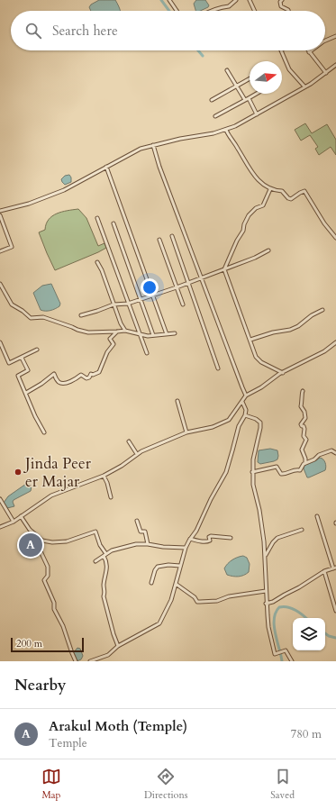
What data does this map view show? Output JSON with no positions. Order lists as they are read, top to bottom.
{
  "places": ["Jinda Peer er Majar"],
  "scale_bar": "200 m",
  "north": "right",
  "page": {
    "search": "Search here",
    "pins": "A",
    "scale": "200 m",
    "heading": "Nearby",
    "list": [
      {
        "mark": "A",
        "name": "Arakul Moth (Temple)",
        "note": "Temple",
        "value": "780 m"
      }
    ],
    "nav": ["Map", "Directions", "Saved"]
  }
}
